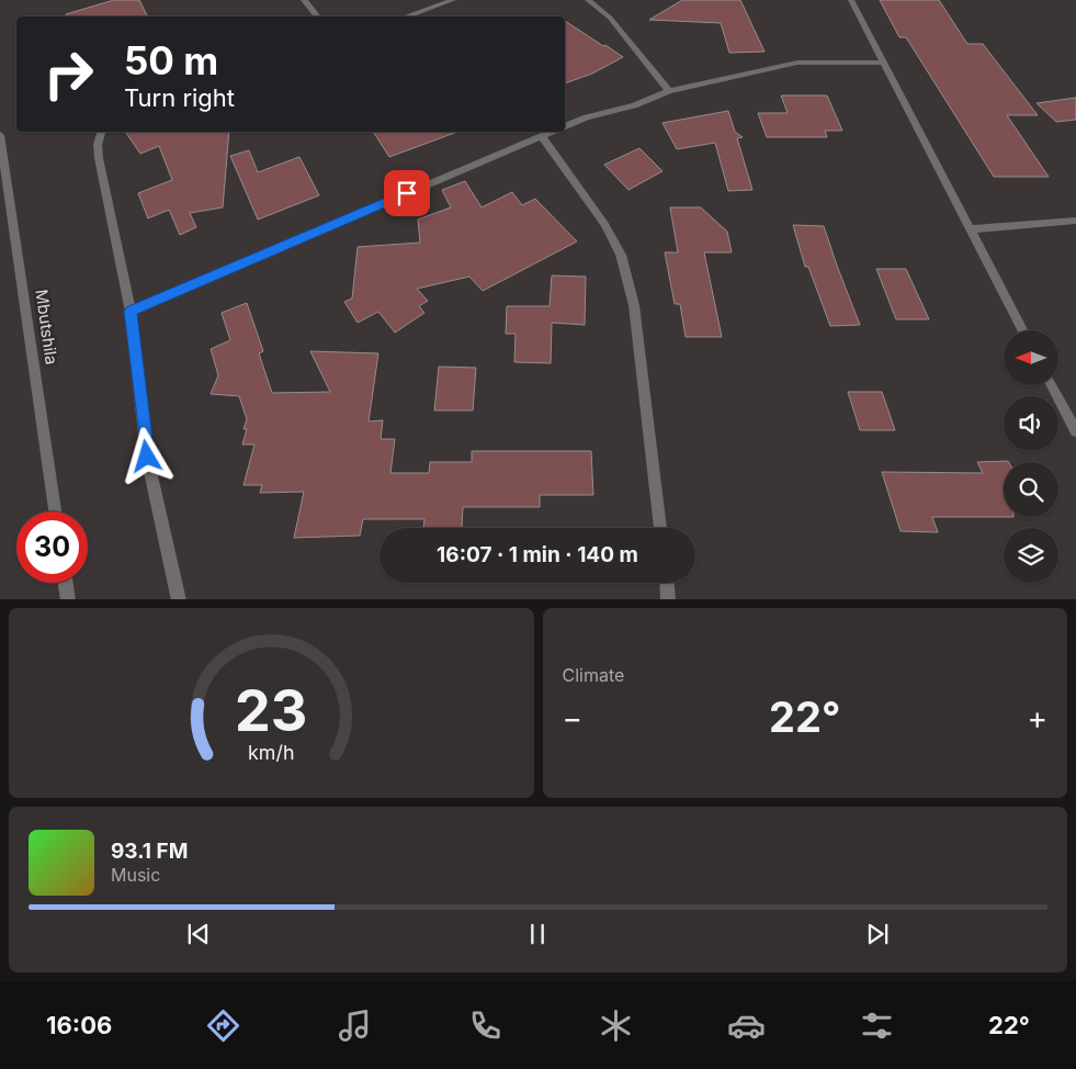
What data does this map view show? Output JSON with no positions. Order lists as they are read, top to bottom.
{
  "streets": {
    "street": ["Mbutshila"]
  },
  "north": "left",
  "page": {
    "turn": ["50 m", "Turn right"],
    "limit": "30",
    "trip": "16:07 · 1 min · 140 m",
    "tile": "Climate",
    "heat": ["−", "22°", "+"],
    "song": ["93.1 FM", "Music"],
    "tabs": ["16:06", "22°"],
    "gauge": ["23", "km/h"]
  }
}
